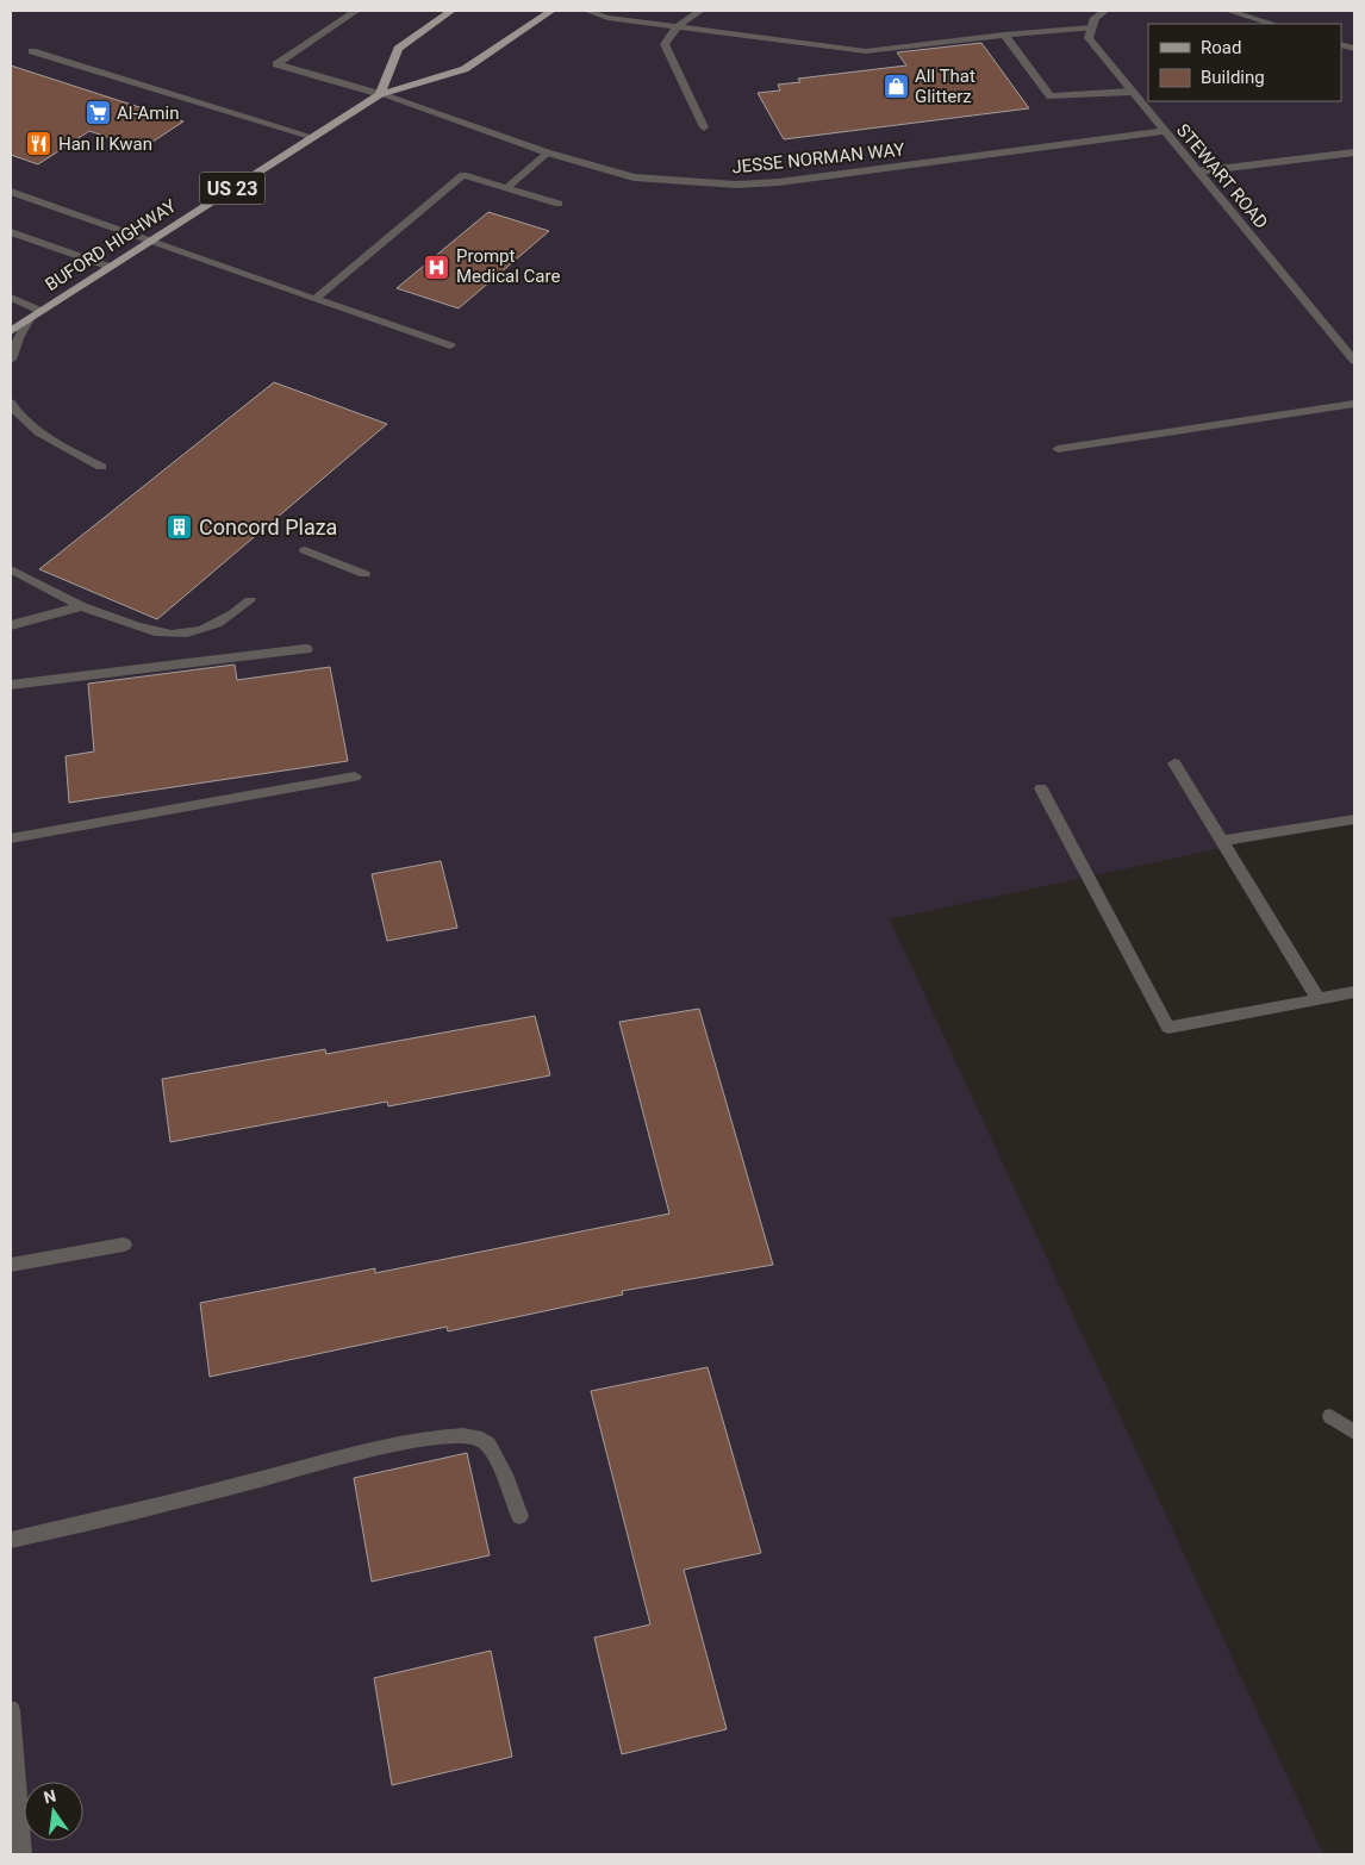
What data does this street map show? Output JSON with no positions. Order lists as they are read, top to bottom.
{
  "streets": {
    "main road": ["US 23", "BUFORD HIGHWAY"],
    "street": ["JESSE NORMAN WAY", "STEWART ROAD"]
  },
  "crossings": [
    ["JESSE NORMAN WAY", "STEWART ROAD"],
    ["JESSE NORMAN WAY", "BUFORD HIGHWAY"]
  ],
  "places": {
    "shop": ["All That Glitterz"],
    "supermarket": ["Al-Amin"],
    "restaurant": ["Han Il Kwan"],
    "hospital": ["Prompt Medical Care"],
    "building": ["Concord Plaza"]
  },
  "legend": ["Road", "Building"],
  "north": "top"
}
